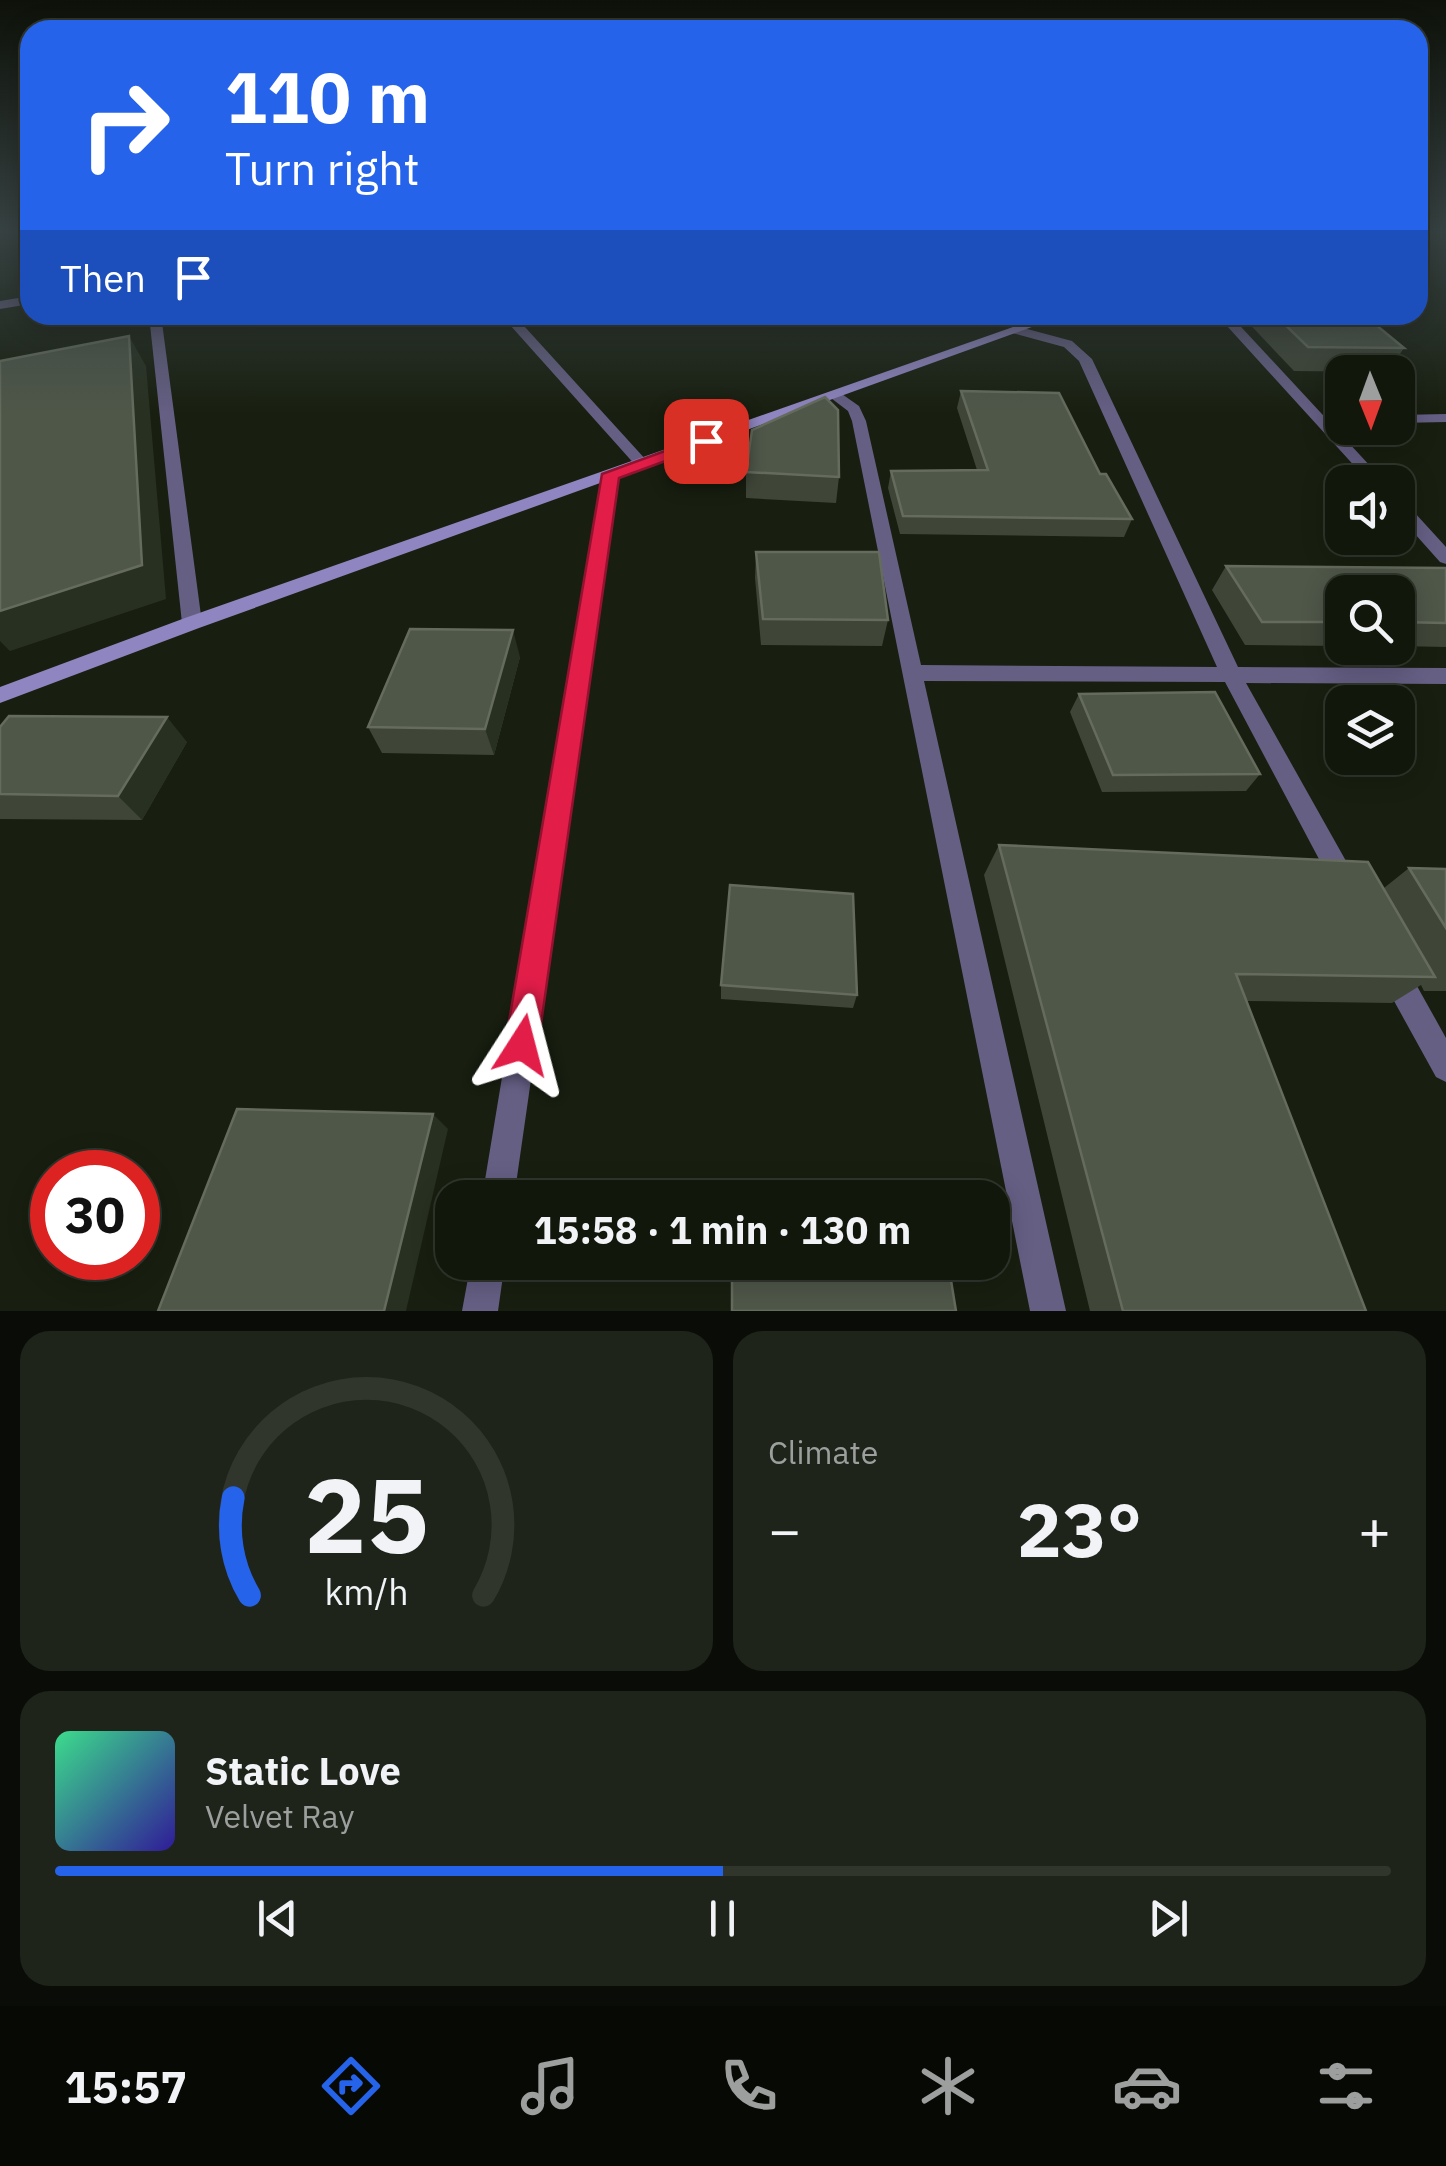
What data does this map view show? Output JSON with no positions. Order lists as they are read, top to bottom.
{
  "north": "bottom",
  "page": {
    "turn": ["110 m", "Turn right"],
    "then": "Then",
    "limit": "30",
    "trip": "15:58 · 1 min · 130 m",
    "tile": "Climate",
    "heat": ["−", "23°", "+"],
    "song": ["Static Love", "Velvet Ray"],
    "tabs": "15:57",
    "gauge": ["25", "km/h"]
  }
}
